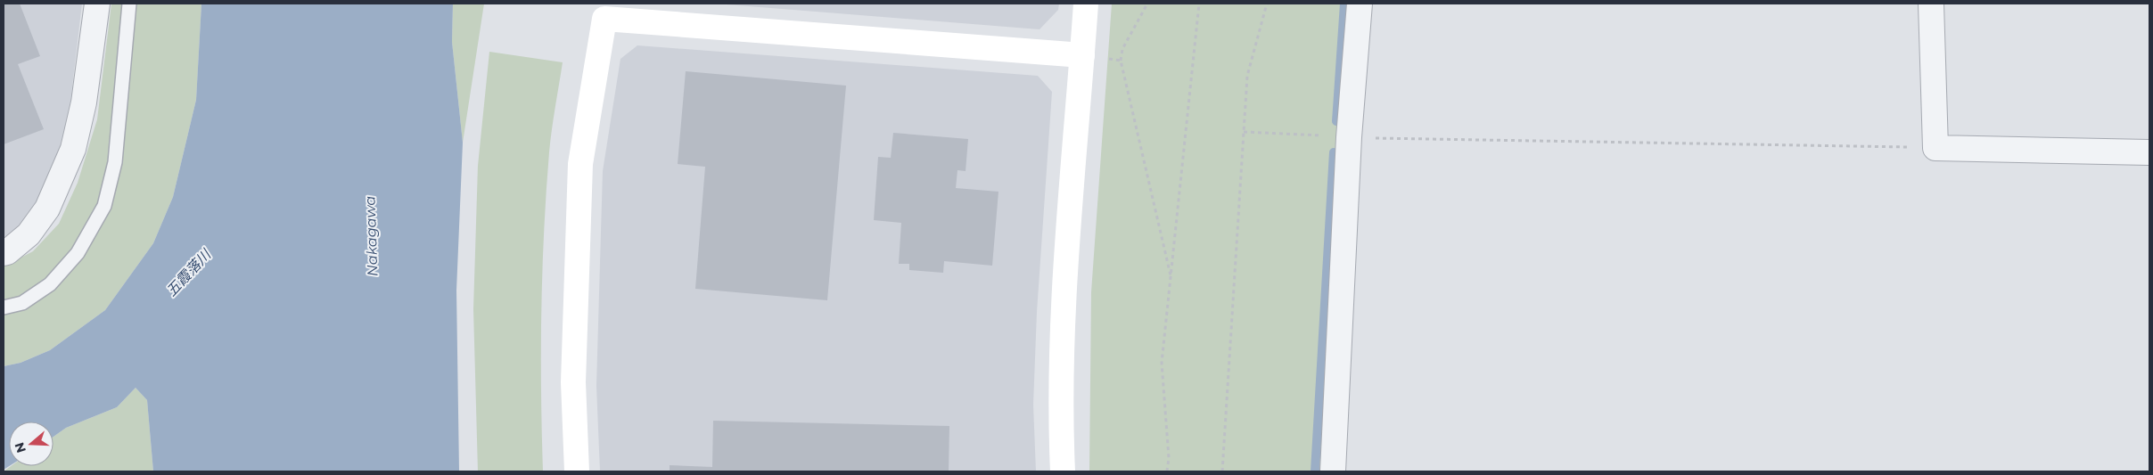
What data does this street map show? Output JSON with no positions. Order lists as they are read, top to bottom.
{
  "water": ["Nakagawa", "五霞落川"],
  "north": "left"
}
